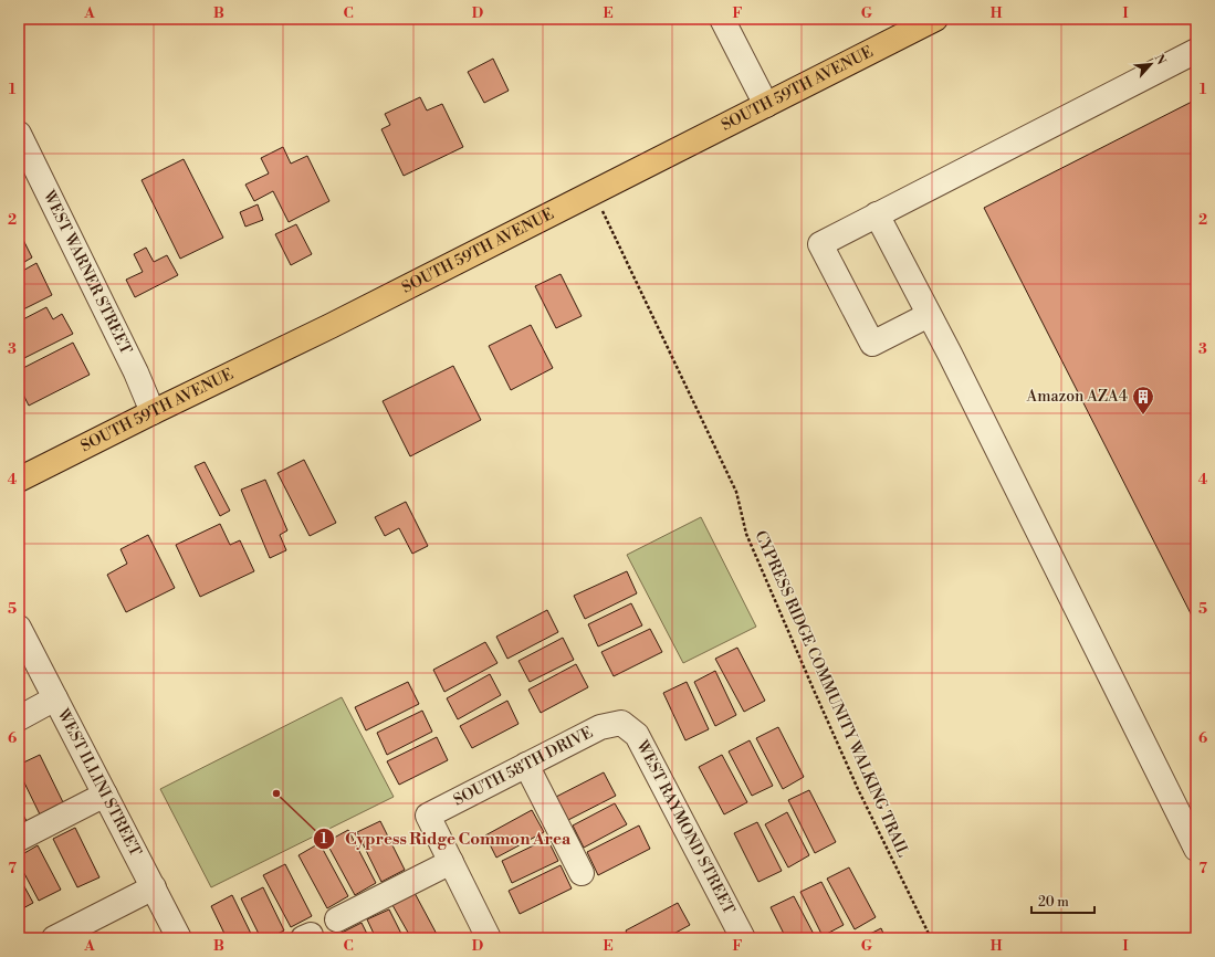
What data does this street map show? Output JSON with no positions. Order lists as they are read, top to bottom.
{
  "streets": {
    "main road": ["SOUTH 59TH AVENUE"],
    "street": [
      "WEST WARNER STREET",
      "SOUTH 58TH DRIVE",
      "WEST ILLINI STREET",
      "WEST RAYMOND STREET"
    ],
    "path": ["CYPRESS RIDGE COMMUNITY WALKING TRAIL"]
  },
  "crossings": [
    ["SOUTH 59TH AVENUE", "WEST WARNER STREET"],
    ["SOUTH 59TH AVENUE", "CYPRESS RIDGE COMMUNITY WALKING TRAIL"],
    ["SOUTH 58TH DRIVE", "WEST RAYMOND STREET"]
  ],
  "places": {
    "building": ["Amazon AZA4"],
    "other": ["Cypress Ridge Common Area"]
  },
  "scale_bar": "20 m",
  "north": "top right",
  "grid": {
    "columns": [
      "A",
      "B",
      "C",
      "D",
      "E",
      "F",
      "G",
      "H",
      "I"
    ],
    "rows": [
      "1",
      "2",
      "3",
      "4",
      "5",
      "6",
      "7"
    ]
  }
}
